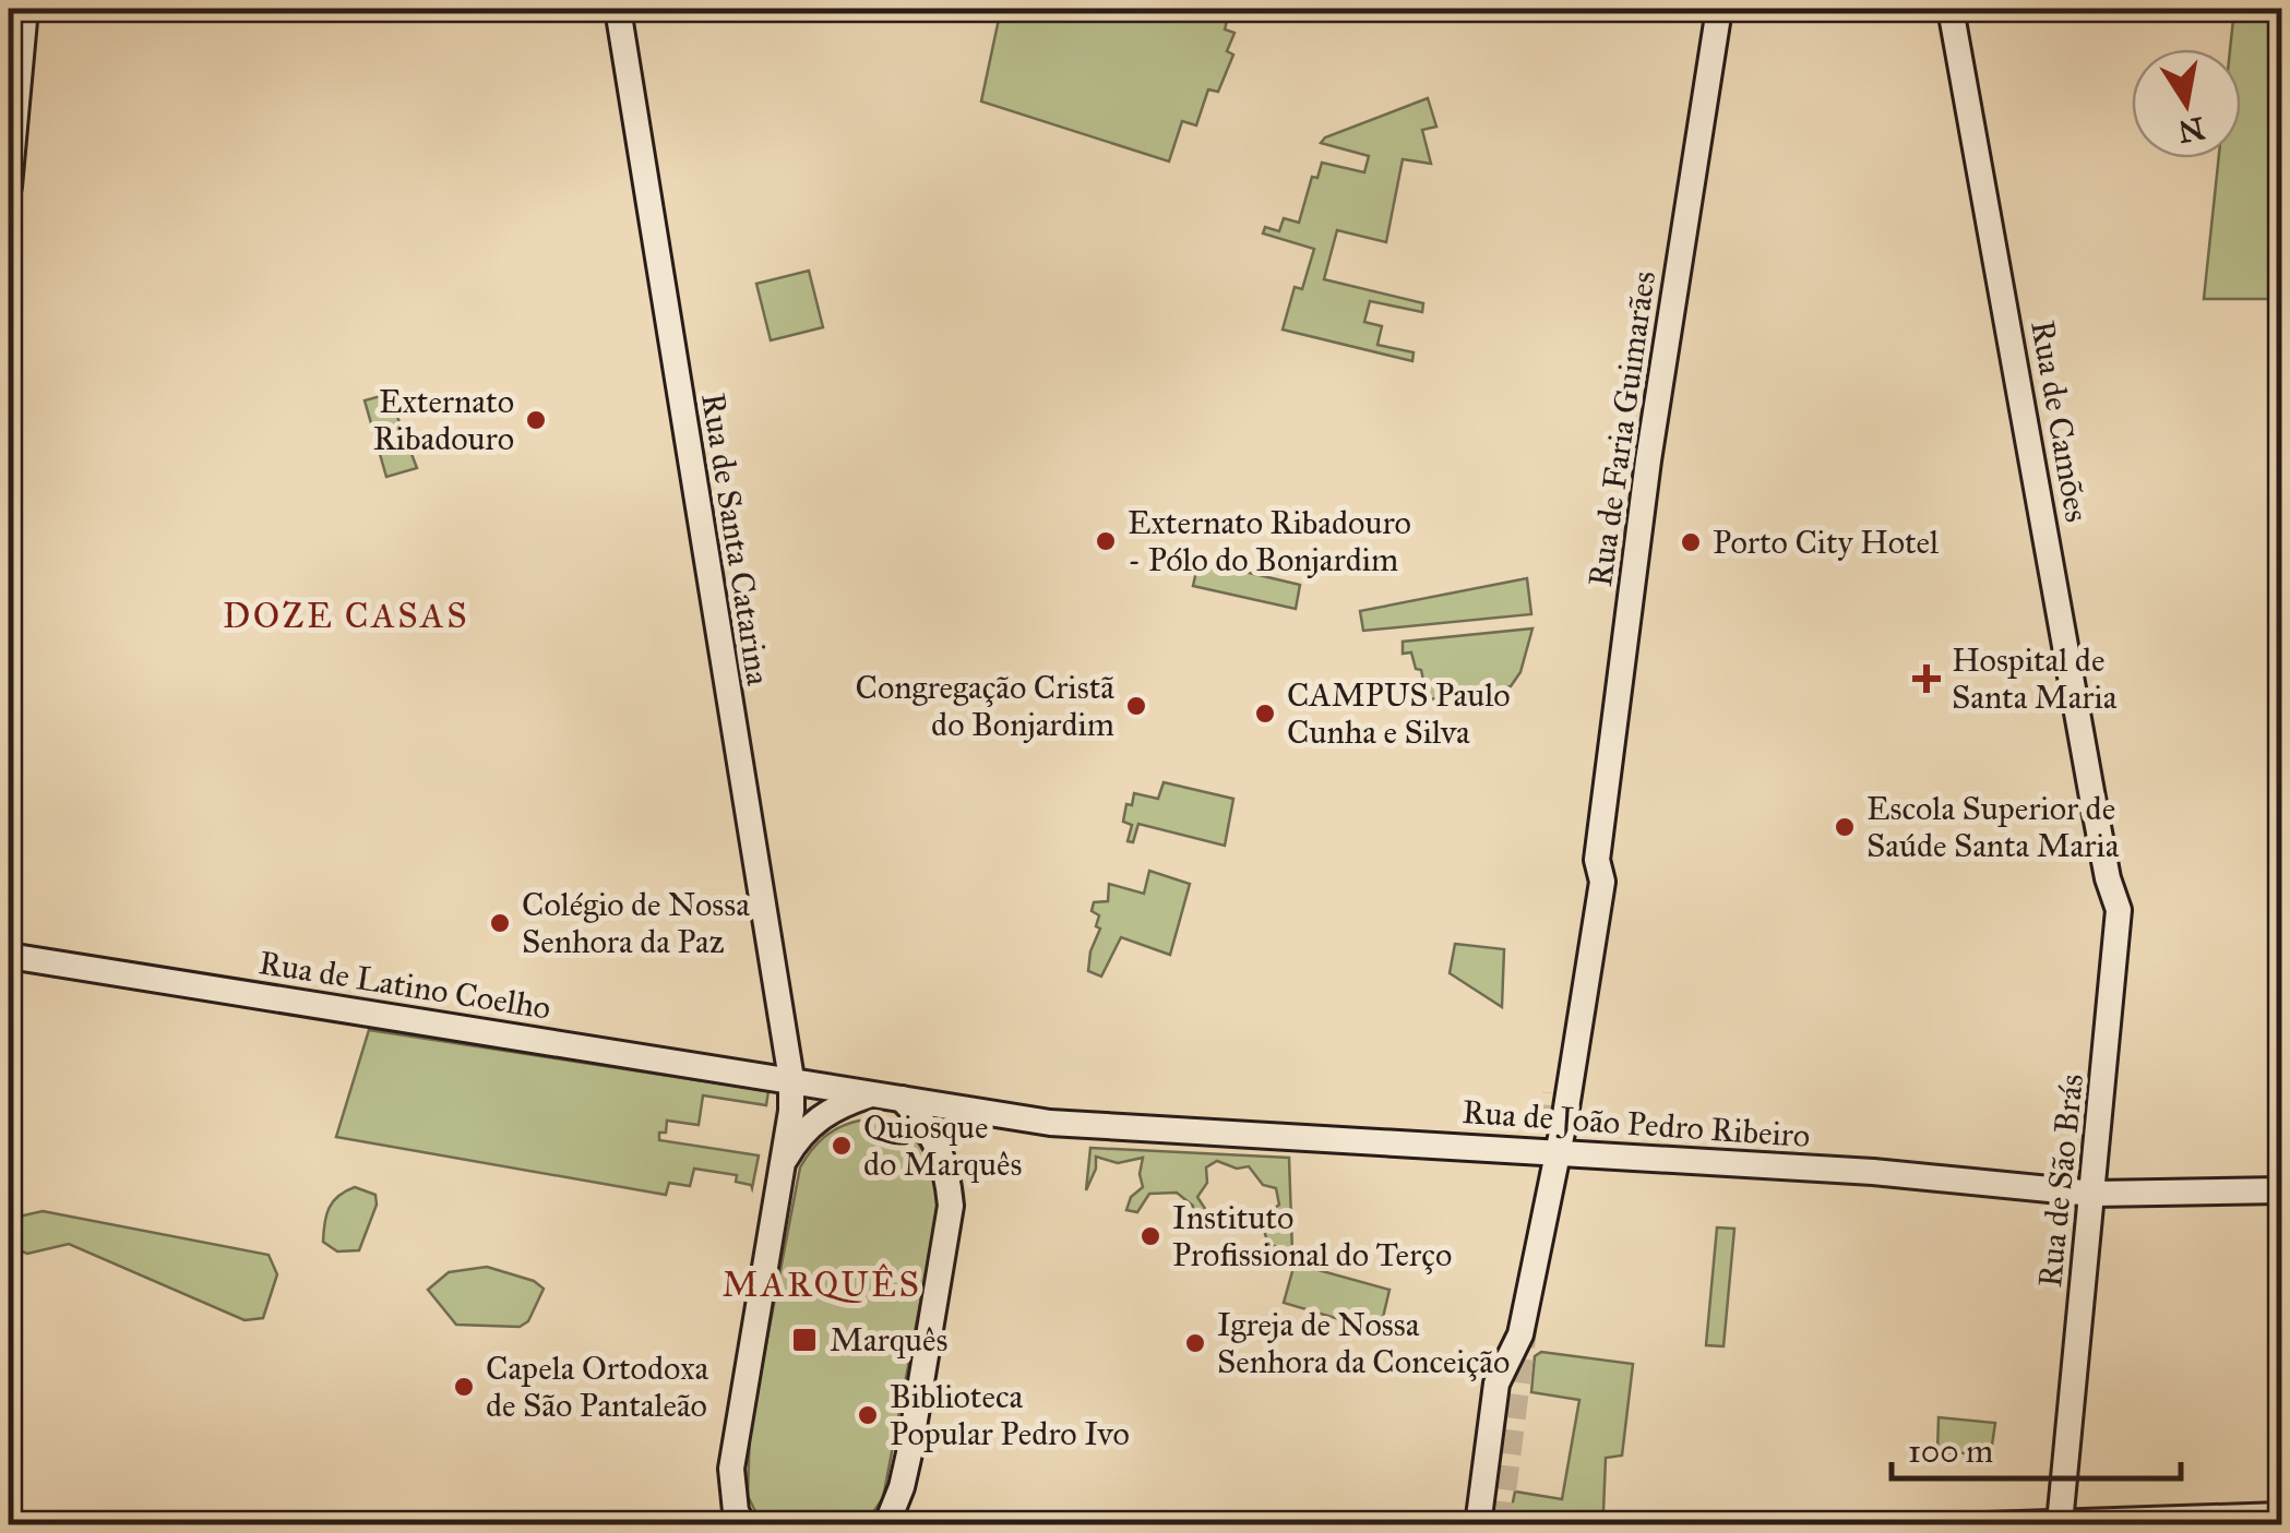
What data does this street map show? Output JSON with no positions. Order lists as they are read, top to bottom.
{
  "streets": {
    "main road": [
      "Rua de Camões",
      "Rua de Faria Guimarães",
      "Rua de Santa Catarina",
      "Rua de Latino Coelho",
      "Rua de João Pedro Ribeiro",
      "Rua de São Brás"
    ]
  },
  "crossings": [
    ["Rua de Camões", "Rua de São Brás"],
    ["Rua de Faria Guimarães", "Rua de João Pedro Ribeiro"],
    ["Rua de Santa Catarina", "Rua de Latino Coelho"],
    ["Rua de Latino Coelho", "Rua de João Pedro Ribeiro"],
    ["Rua de João Pedro Ribeiro", "Rua de São Brás"]
  ],
  "districts": ["DOZE CASAS", "MARQUÊS"],
  "places": {
    "other": [
      "Externato Ribadouro",
      "Externato Ribadouro - Pólo do Bonjardim",
      "Porto City Hotel",
      "Congregação Cristã do Bonjardim",
      "CAMPUS Paulo Cunha e Silva",
      "Escola Superior de Saúde Santa Maria",
      "Colégio de Nossa Senhora da Paz",
      "Quiosque do Marquês",
      "Instituto Profissional do Terço",
      "Igreja de Nossa Senhora da Conceição",
      "Capela Ortodoxa de São Pantaleão",
      "Biblioteca Popular Pedro Ivo"
    ],
    "health": ["Hospital de Santa Maria"],
    "transit": ["Marquês"]
  },
  "scale_bar": "100 m",
  "north": "bottom"
}
